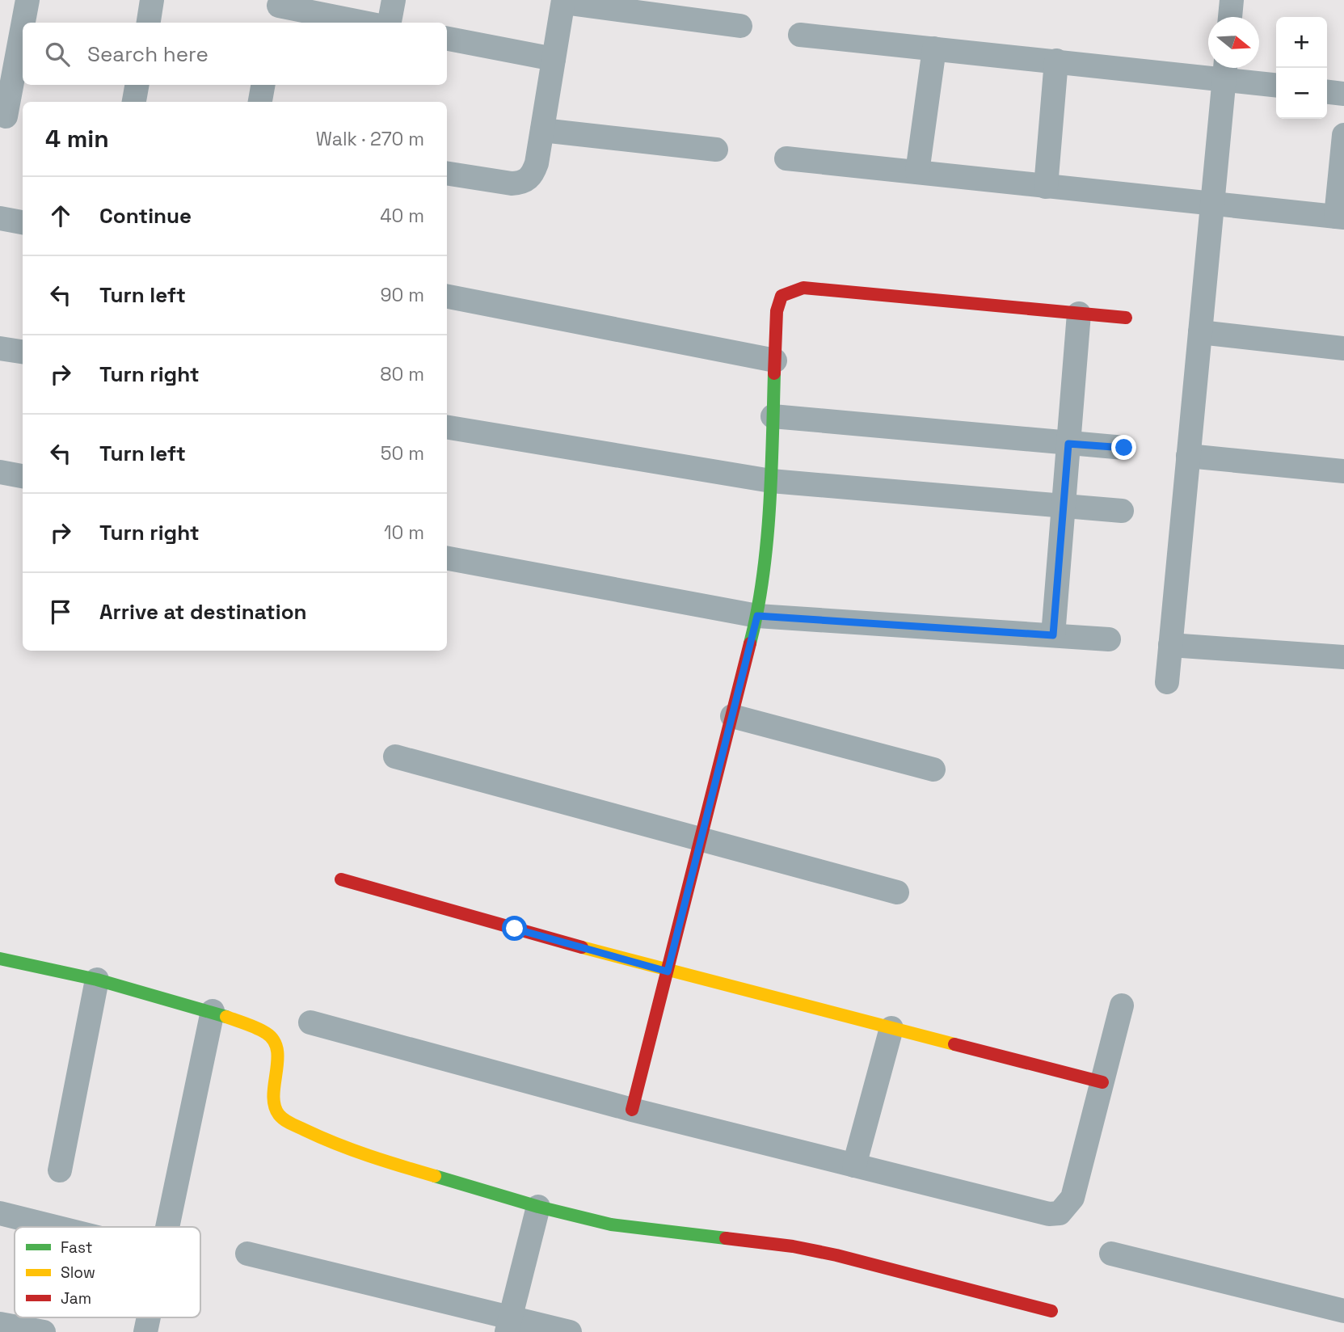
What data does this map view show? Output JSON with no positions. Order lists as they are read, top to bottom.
{
  "legend": ["Fast", "Slow", "Jam"],
  "north": "right",
  "page": {
    "map_buttons": ["+", "−"],
    "search": "Search here",
    "heading": ["4 min", "Walk · 270 m"],
    "list": [
      ["Continue", "40 m"],
      ["Turn left", "90 m"],
      ["Turn right", "80 m"],
      ["Turn left", "50 m"],
      ["Turn right", "10 m"],
      "Arrive at destination"
    ]
  }
}
